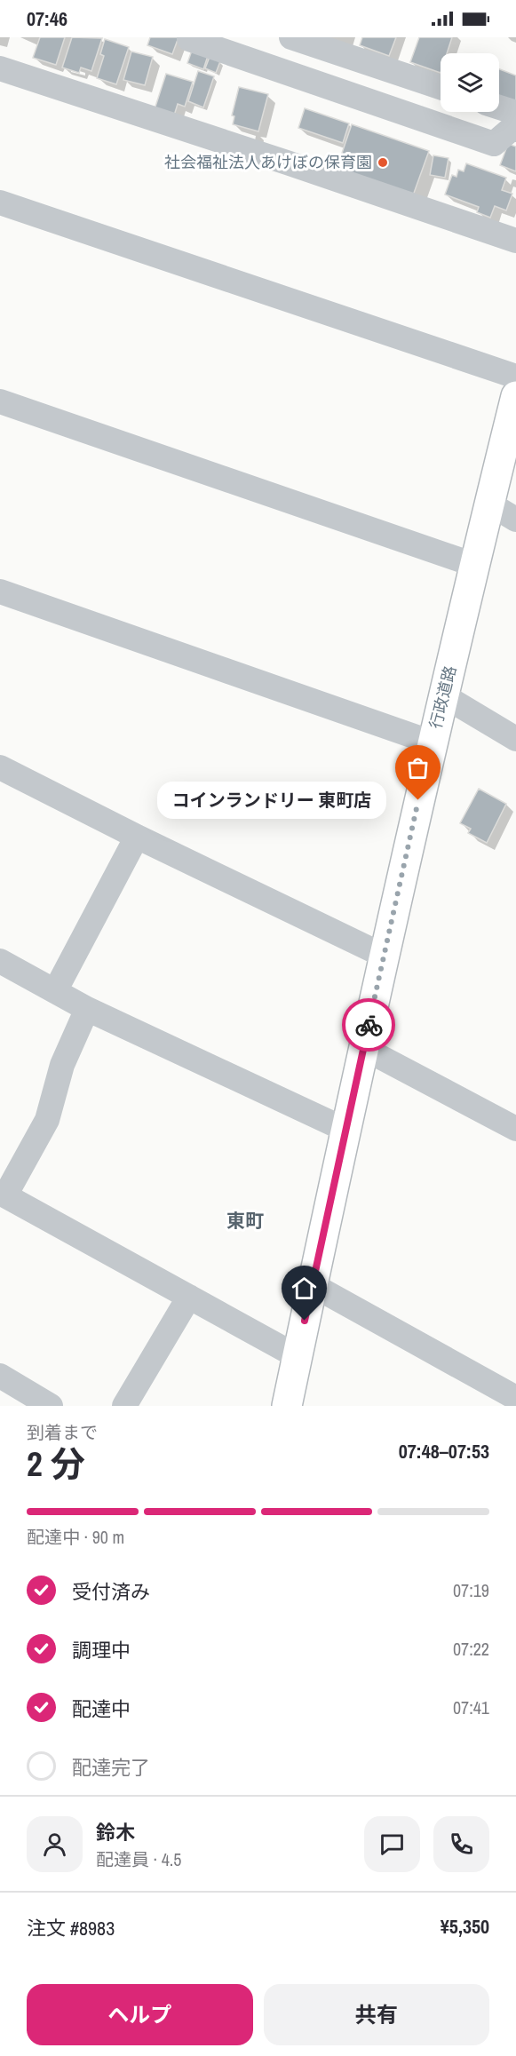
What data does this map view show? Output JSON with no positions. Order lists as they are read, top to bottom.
{
  "streets": {
    "highway": ["行政道路"]
  },
  "districts": ["東町"],
  "places": ["社会福祉法人あけぼの保育園", "コインランドリー 東町店"],
  "page": {
    "status": "07:46",
    "bubble": "コインランドリー 東町店",
    "heading": ["2 分", "到着まで", "07:48–07:53"],
    "panel": [
      "鈴木",
      "配達員 · 4.5",
      "注文 #8983",
      "¥5,350"
    ],
    "bar": "配達中 · 90 m",
    "list": [
      ["受付済み", "07:19"],
      ["調理中", "07:22"],
      ["配達中", "07:41"],
      "配達完了"
    ],
    "buttons": ["ヘルプ", "共有"]
  }
}
